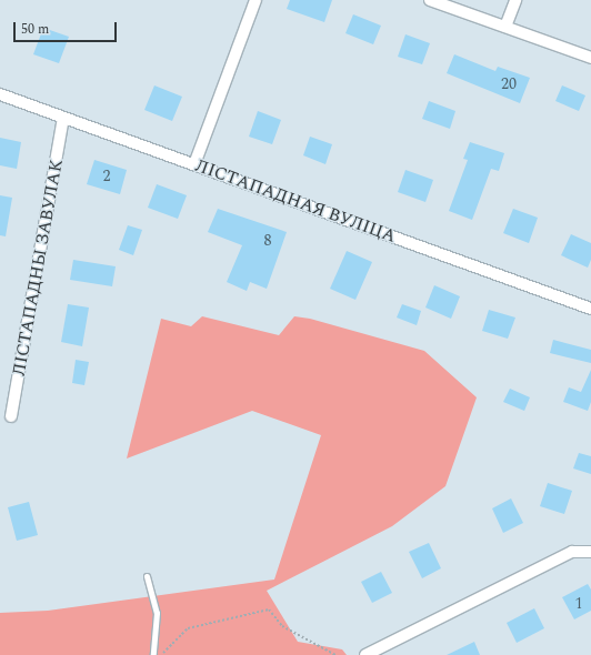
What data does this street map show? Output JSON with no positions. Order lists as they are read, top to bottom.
{
  "streets": {
    "street": ["ЛІСТАПАДНАЯ ВУЛІЦА", "ЛІСТАПАДНЫ ЗАВУЛАК"]
  },
  "crossings": [
    ["ЛІСТАПАДНАЯ ВУЛІЦА", "ЛІСТАПАДНЫ ЗАВУЛАК"]
  ],
  "house_numbers": [
    "20",
    "2",
    "8",
    "1"
  ],
  "scale_bar": "50 m"
}
